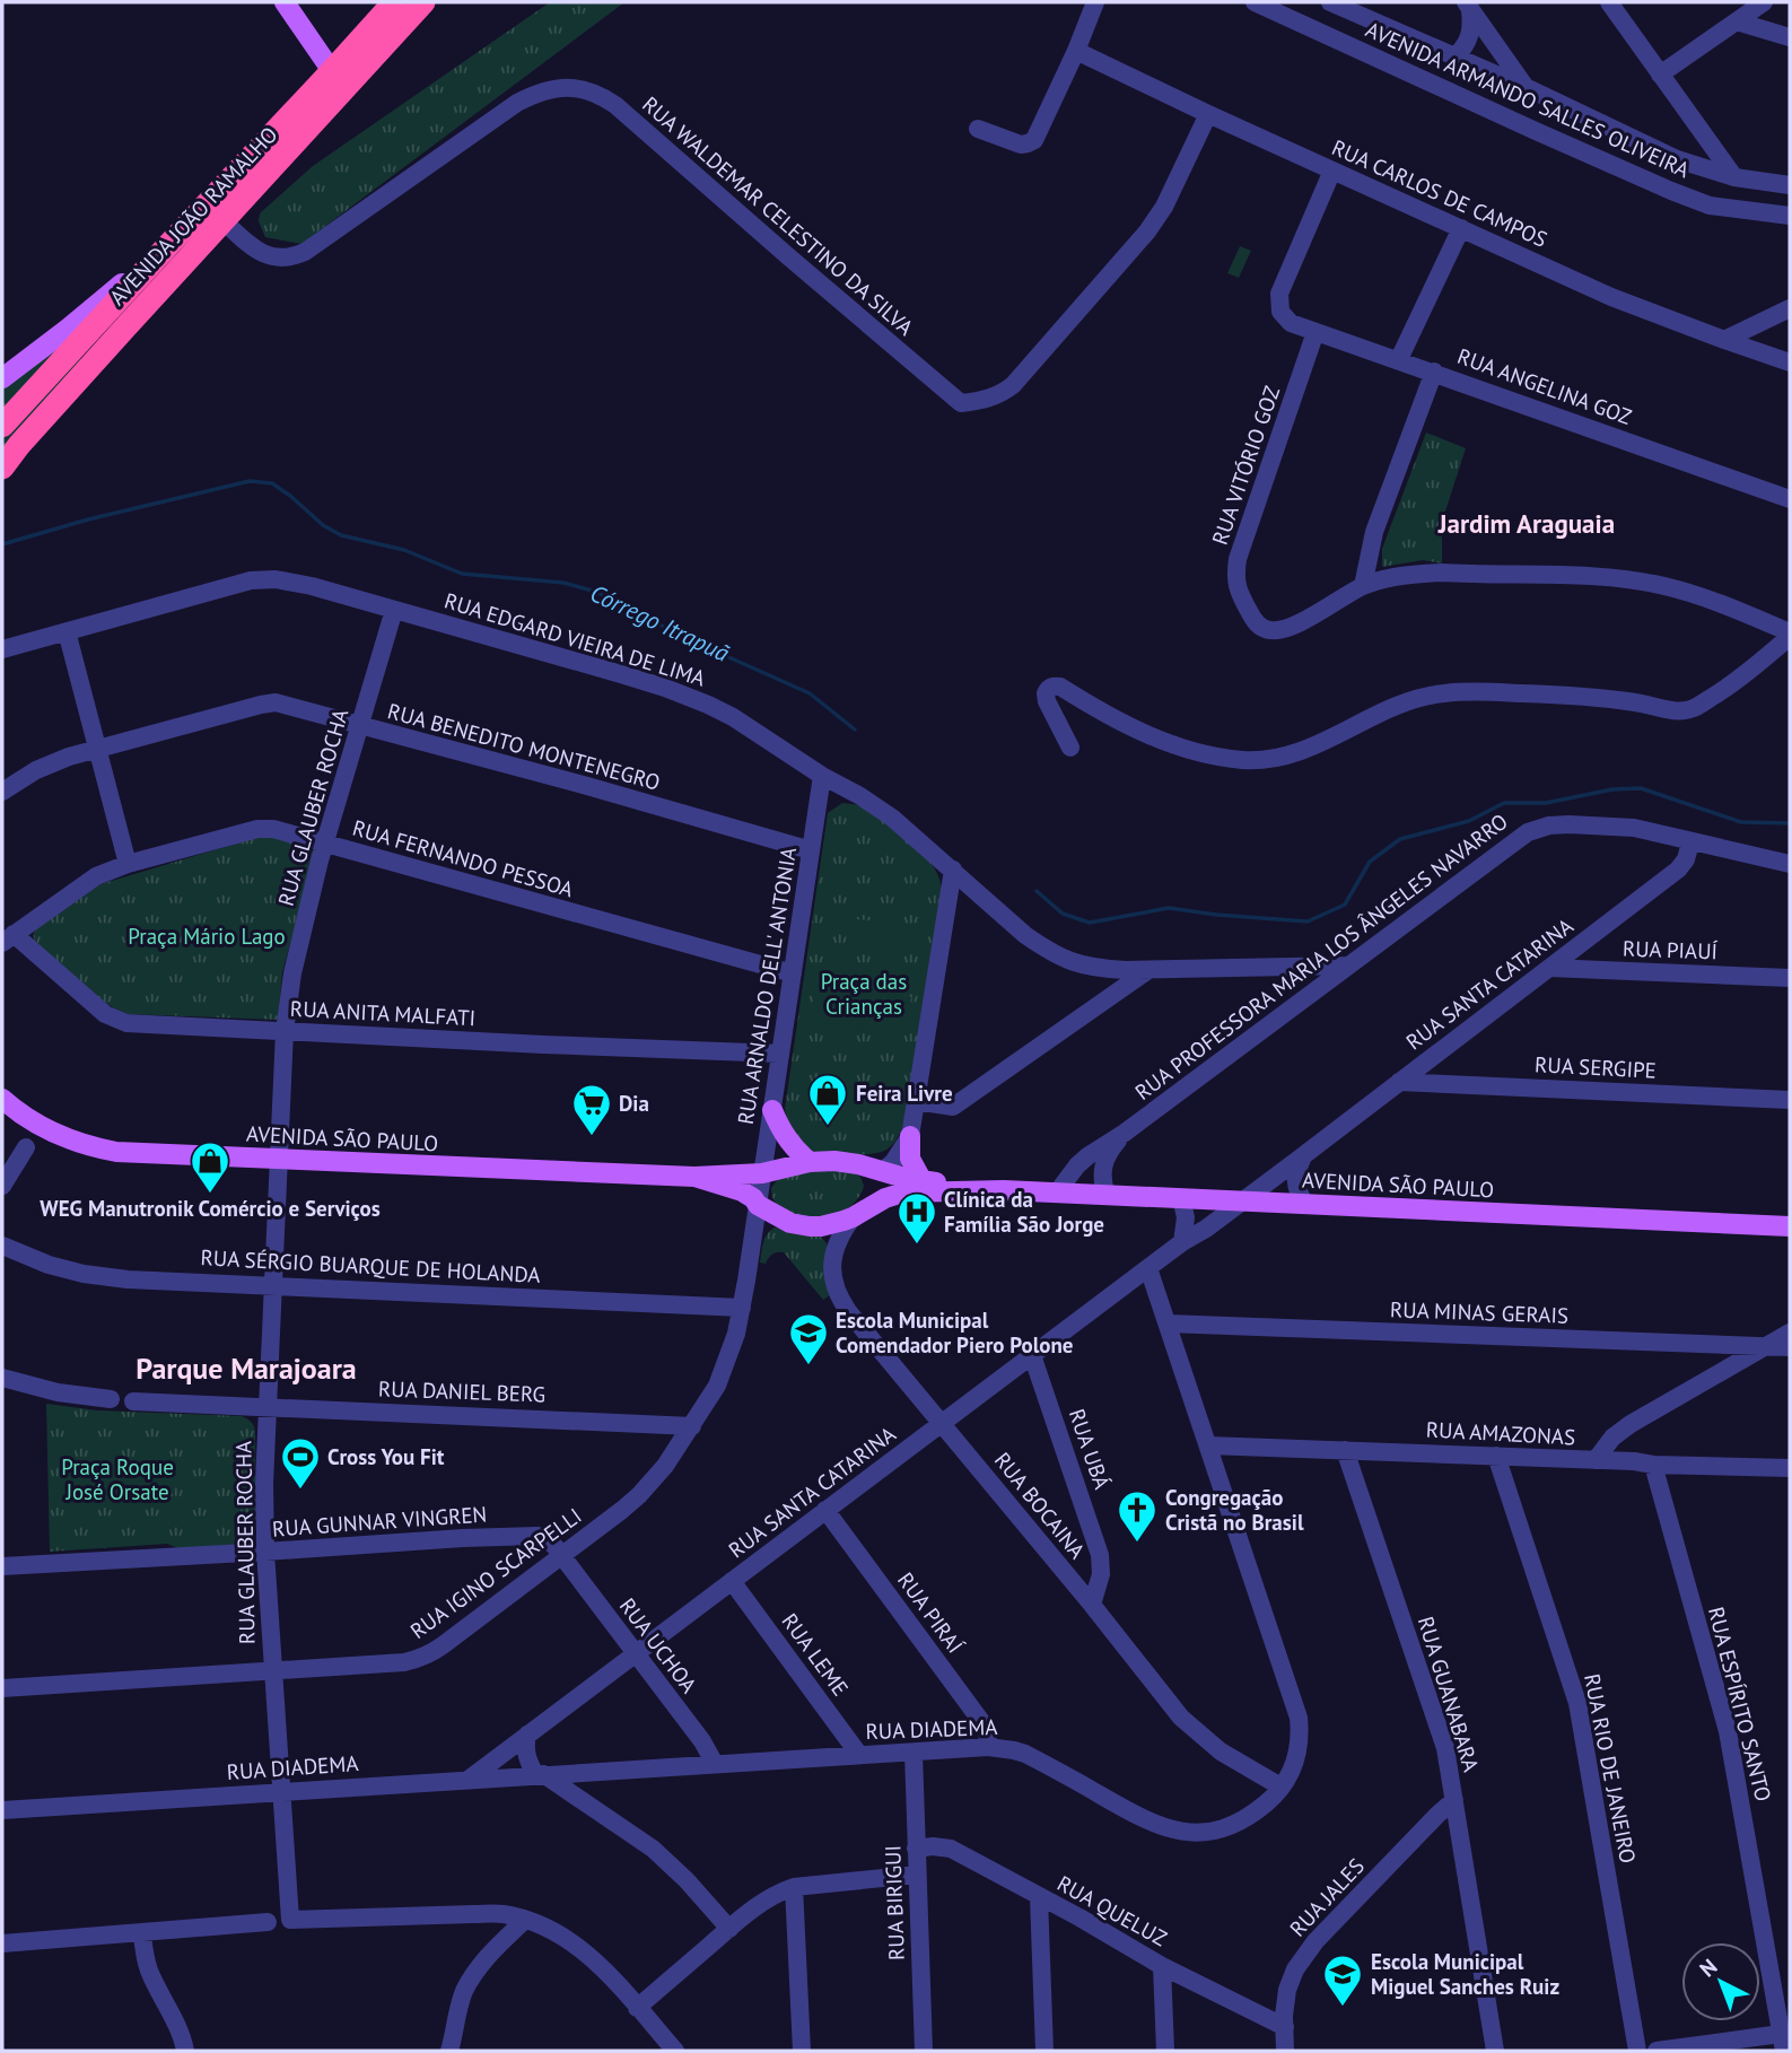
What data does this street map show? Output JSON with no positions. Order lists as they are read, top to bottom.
{
  "streets": {
    "highway": ["AVENIDA JOÃO RAMALHO"],
    "main road": ["AVENIDA SÃO PAULO"],
    "street": [
      "AVENIDA ARMANDO SALLES OLIVEIRA",
      "RUA CARLOS DE CAMPOS",
      "RUA WALDEMAR CELESTINO DA SILVA",
      "RUA ANGELINA GOZ",
      "RUA VITÓRIO GOZ",
      "RUA EDGARD VIEIRA DE LIMA",
      "RUA BENEDITO MONTENEGRO",
      "RUA GLAUBER ROCHA",
      "RUA FERNANDO PESSOA",
      "RUA PIAUÍ",
      "RUA PROFESSORA MARIA LOS ÂNGELES NAVARRO",
      "RUA SANTA CATARINA",
      "RUA ARNALDO DELL' ANTONIA",
      "RUA ANITA MALFATI",
      "RUA SERGIPE",
      "RUA SÉRGIO BUARQUE DE HOLANDA",
      "RUA MINAS GERAIS",
      "RUA DANIEL BERG",
      "RUA AMAZONAS",
      "RUA UBÁ",
      "RUA BOCAINA",
      "RUA GUNNAR VINGREN",
      "RUA IGINO SCARPELLI",
      "RUA PIRAÍ",
      "RUA UCHOA",
      "RUA LEME",
      "RUA GUANABARA",
      "RUA ESPÍRITO SANTO",
      "RUA DIADEMA",
      "RUA RIO DE JANEIRO",
      "RUA JALES",
      "RUA BIRIGUI",
      "RUA QUELUZ"
    ]
  },
  "crossings": [
    ["RUA CARLOS DE CAMPOS", "RUA WALDEMAR CELESTINO DA SILVA"],
    ["RUA CARLOS DE CAMPOS", "RUA ANGELINA GOZ"],
    ["AVENIDA JOÃO RAMALHO", "RUA WALDEMAR CELESTINO DA SILVA"],
    ["RUA ANGELINA GOZ", "RUA VITÓRIO GOZ"],
    ["RUA EDGARD VIEIRA DE LIMA", "RUA GLAUBER ROCHA"],
    ["RUA EDGARD VIEIRA DE LIMA", "RUA PROFESSORA MARIA LOS ÂNGELES NAVARRO"],
    ["RUA EDGARD VIEIRA DE LIMA", "RUA ARNALDO DELL' ANTONIA"],
    ["RUA BENEDITO MONTENEGRO", "RUA GLAUBER ROCHA"],
    ["RUA BENEDITO MONTENEGRO", "RUA ARNALDO DELL' ANTONIA"],
    ["RUA GLAUBER ROCHA", "RUA FERNANDO PESSOA"],
    ["RUA GLAUBER ROCHA", "RUA ANITA MALFATI"],
    ["RUA GLAUBER ROCHA", "AVENIDA SÃO PAULO"],
    ["RUA GLAUBER ROCHA", "RUA SÉRGIO BUARQUE DE HOLANDA"],
    ["RUA GLAUBER ROCHA", "RUA DANIEL BERG"],
    ["RUA GLAUBER ROCHA", "RUA GUNNAR VINGREN"],
    ["RUA GLAUBER ROCHA", "RUA IGINO SCARPELLI"],
    ["RUA GLAUBER ROCHA", "RUA DIADEMA"],
    ["RUA FERNANDO PESSOA", "RUA ARNALDO DELL' ANTONIA"],
    ["RUA FERNANDO PESSOA", "RUA ANITA MALFATI"],
    ["RUA PIAUÍ", "RUA SANTA CATARINA"],
    ["RUA PROFESSORA MARIA LOS ÂNGELES NAVARRO", "RUA SANTA CATARINA"],
    ["RUA PROFESSORA MARIA LOS ÂNGELES NAVARRO", "AVENIDA SÃO PAULO"],
    ["RUA SANTA CATARINA", "RUA SERGIPE"],
    ["RUA SANTA CATARINA", "AVENIDA SÃO PAULO"],
    ["RUA SANTA CATARINA", "RUA UBÁ"],
    ["RUA SANTA CATARINA", "RUA BOCAINA"],
    ["RUA SANTA CATARINA", "RUA PIRAÍ"],
    ["RUA SANTA CATARINA", "RUA UCHOA"],
    ["RUA SANTA CATARINA", "RUA LEME"],
    ["RUA SANTA CATARINA", "RUA DIADEMA"],
    ["RUA ARNALDO DELL' ANTONIA", "RUA ANITA MALFATI"],
    ["RUA ARNALDO DELL' ANTONIA", "AVENIDA SÃO PAULO"],
    ["RUA ARNALDO DELL' ANTONIA", "RUA IGINO SCARPELLI"],
    ["AVENIDA SÃO PAULO", "RUA BOCAINA"],
    ["AVENIDA SÃO PAULO", "RUA IGINO SCARPELLI"],
    ["RUA SÉRGIO BUARQUE DE HOLANDA", "RUA IGINO SCARPELLI"],
    ["RUA MINAS GERAIS", "RUA DIADEMA"],
    ["RUA DANIEL BERG", "RUA IGINO SCARPELLI"],
    ["RUA AMAZONAS", "RUA GUANABARA"],
    ["RUA AMAZONAS", "RUA ESPÍRITO SANTO"],
    ["RUA AMAZONAS", "RUA DIADEMA"],
    ["RUA AMAZONAS", "RUA RIO DE JANEIRO"],
    ["RUA UBÁ", "RUA BOCAINA"],
    ["RUA BOCAINA", "RUA DIADEMA"],
    ["RUA GUNNAR VINGREN", "RUA IGINO SCARPELLI"],
    ["RUA GUNNAR VINGREN", "RUA UCHOA"],
    ["RUA IGINO SCARPELLI", "RUA UCHOA"],
    ["RUA PIRAÍ", "RUA DIADEMA"],
    ["RUA UCHOA", "RUA DIADEMA"],
    ["RUA LEME", "RUA DIADEMA"],
    ["RUA GUANABARA", "RUA JALES"],
    ["RUA DIADEMA", "RUA BIRIGUI"],
    ["RUA JALES", "RUA QUELUZ"],
    ["RUA BIRIGUI", "RUA QUELUZ"]
  ],
  "districts": ["Jardim Araguaia", "Parque Marajoara"],
  "water": ["Córrego Itrapuã"],
  "parks": ["Praça Mário Lago", "Praça das Crianças", "Praça Roque José Orsate"],
  "places": {
    "shop": ["Feira Livre", "WEG Manutronik Comércio e Serviços"],
    "supermarket": ["Dia"],
    "hospital": ["Clínica da Família São Jorge"],
    "school or university": ["Escola Municipal Comendador Piero Polone", "Escola Municipal Miguel Sanches Ruiz"],
    "sports": ["Cross You Fit"],
    "church": ["Congregação Cristã no Brasil"]
  },
  "north": "top left"
}
